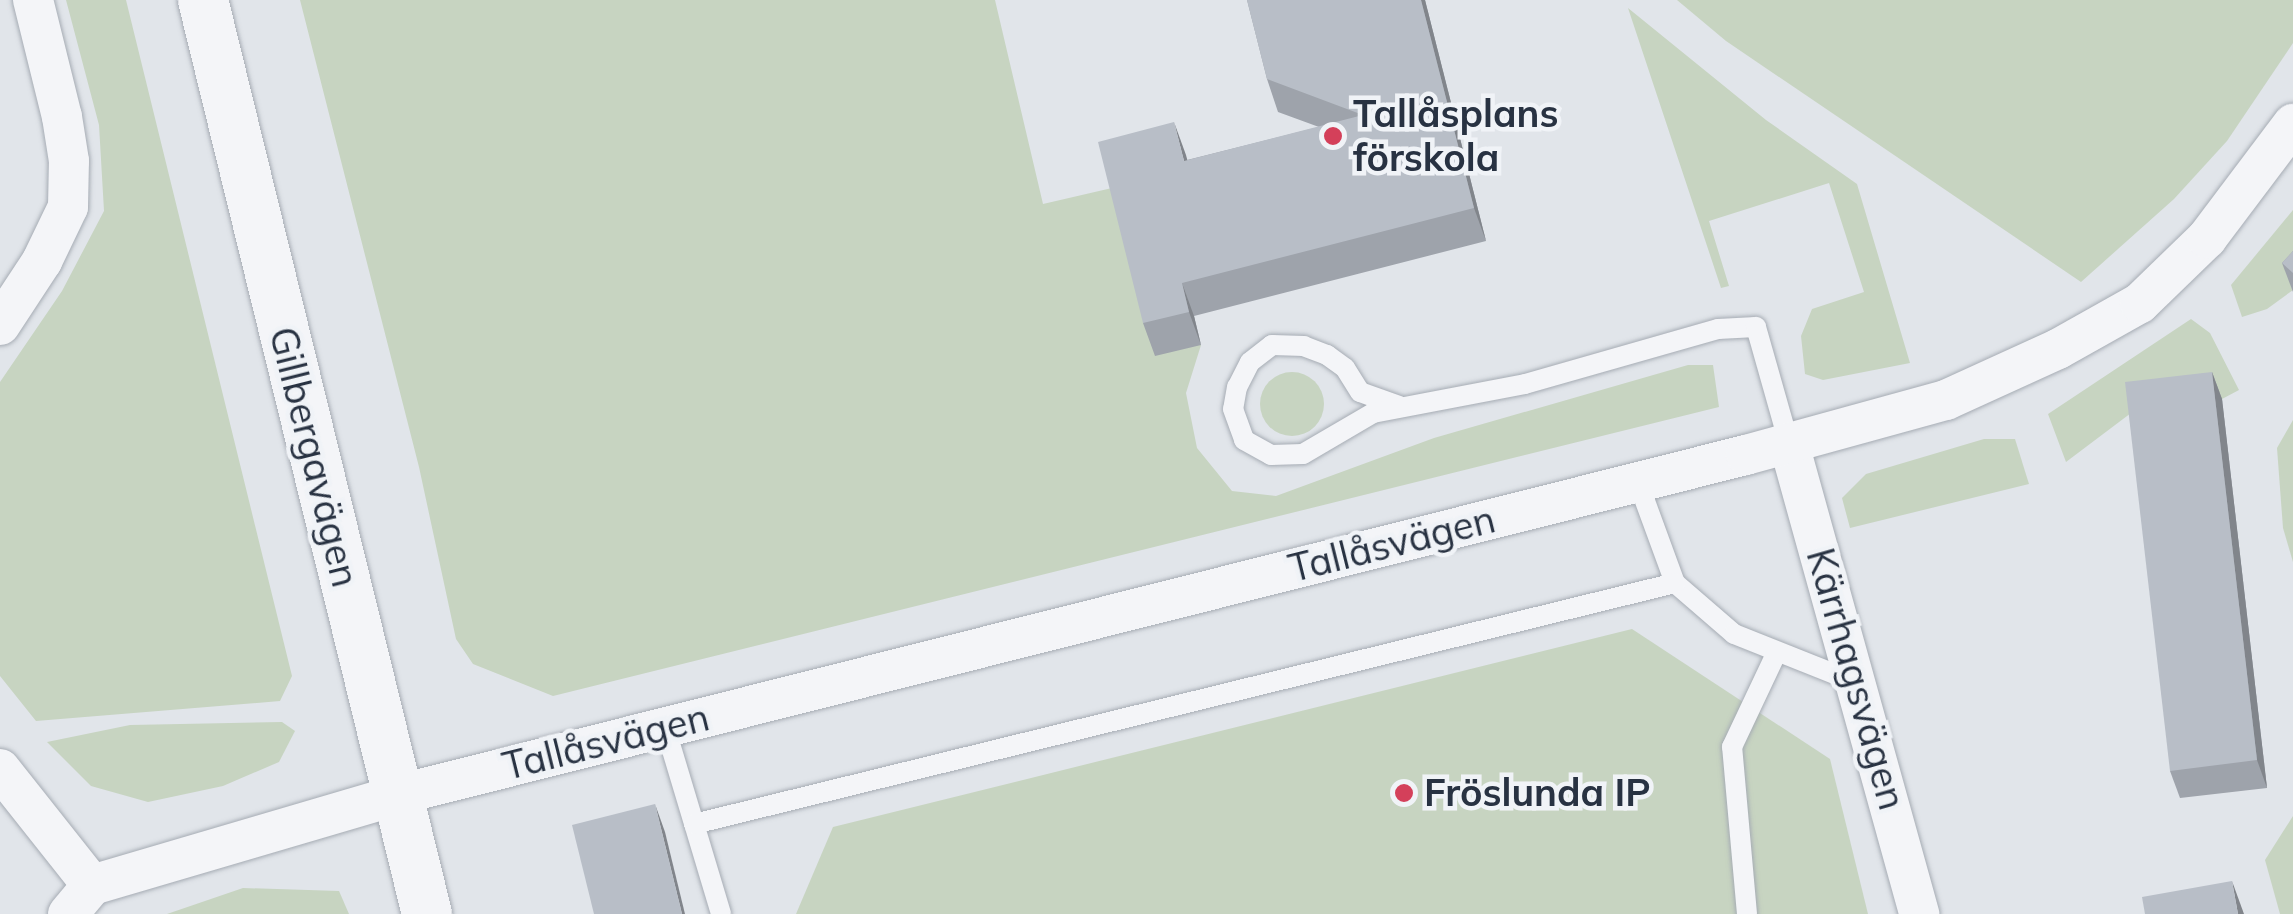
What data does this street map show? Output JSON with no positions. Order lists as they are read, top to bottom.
{
  "streets": {
    "street": ["Gillbergavägen", "Tallåsvägen", "Kärrhagsvägen"]
  },
  "crossings": [
    ["Gillbergavägen", "Tallåsvägen"],
    ["Tallåsvägen", "Kärrhagsvägen"]
  ],
  "places": ["Tallåsplans förskola", "Fröslunda IP"]
}
